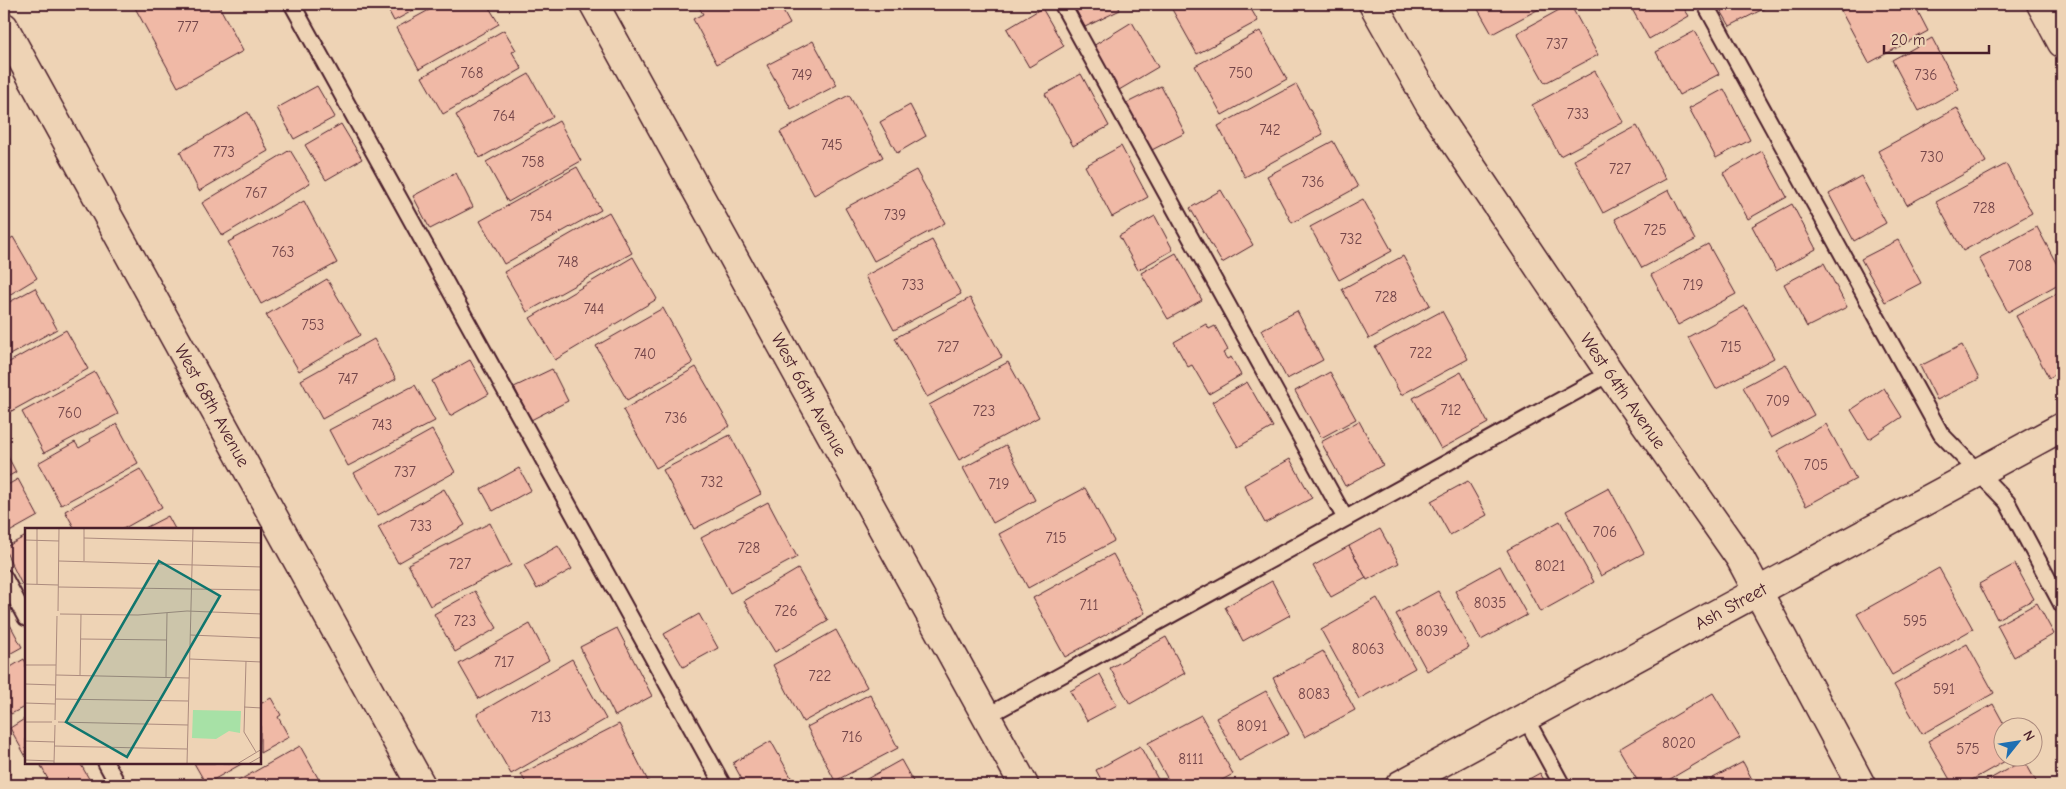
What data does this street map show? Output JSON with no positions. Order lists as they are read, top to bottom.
{
  "streets": {
    "street": [
      "West 64th Avenue",
      "West 66th Avenue",
      "West 68th Avenue",
      "Ash Street"
    ]
  },
  "crossings": [
    ["West 64th Avenue", "Ash Street"]
  ],
  "house_numbers": [
    "777",
    "737",
    "768",
    "750",
    "749",
    "736",
    "733",
    "764",
    "742",
    "745",
    "773",
    "730",
    "758",
    "727",
    "736",
    "767",
    "728",
    "739",
    "754",
    "725",
    "732",
    "763",
    "748",
    "708",
    "733",
    "719",
    "728",
    "744",
    "753",
    "727",
    "715",
    "722",
    "740",
    "747",
    "709",
    "712",
    "723",
    "760",
    "736",
    "743",
    "705",
    "737",
    "732",
    "719",
    "733",
    "706",
    "715",
    "728",
    "727",
    "8021",
    "8035",
    "711",
    "726",
    "723",
    "595",
    "8039",
    "8063",
    "717",
    "722",
    "591",
    "8083",
    "713",
    "8091",
    "716",
    "8020",
    "575",
    "8111"
  ],
  "scale_bar": "20 m",
  "north": "top right"
}
